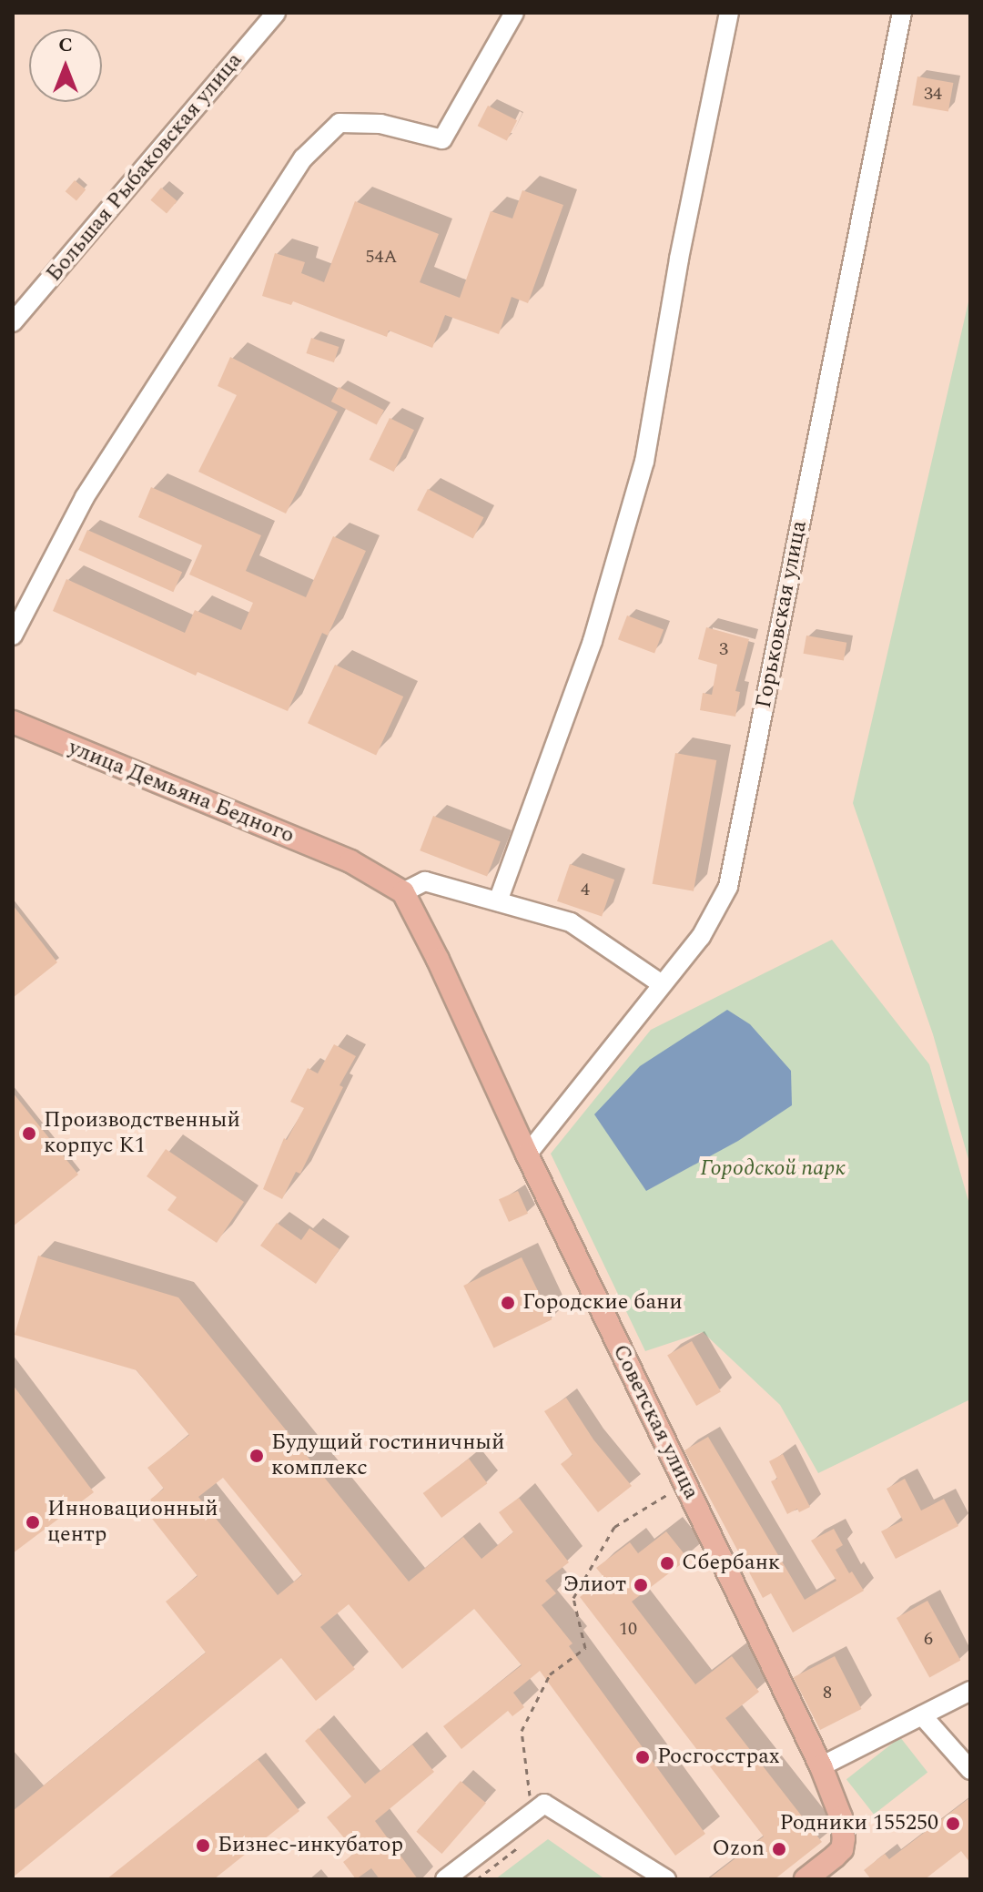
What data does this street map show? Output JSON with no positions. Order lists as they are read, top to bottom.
{
  "streets": {
    "main road": ["улица Демьяна Бедного", "Советская улица"],
    "street": ["Большая Рыбаковская улица", "Горьковская улица"]
  },
  "crossings": [
    ["Горьковская улица", "Советская улица"],
    ["улица Демьяна Бедного", "Советская улица"]
  ],
  "parks": ["Городской парк"],
  "places": [
    "Производственный корпус K1",
    "Городские бани",
    "Будущий гостиничный комплекс",
    "Инновационный центр",
    "Сбербанк",
    "Элиот",
    "Росгосстрах",
    "Родники 155250",
    "Бизнес-инкубатор",
    "Ozon"
  ],
  "house_numbers": [
    "34",
    "54А",
    "3",
    "4",
    "10",
    "6",
    "8"
  ],
  "north": "top"
}
